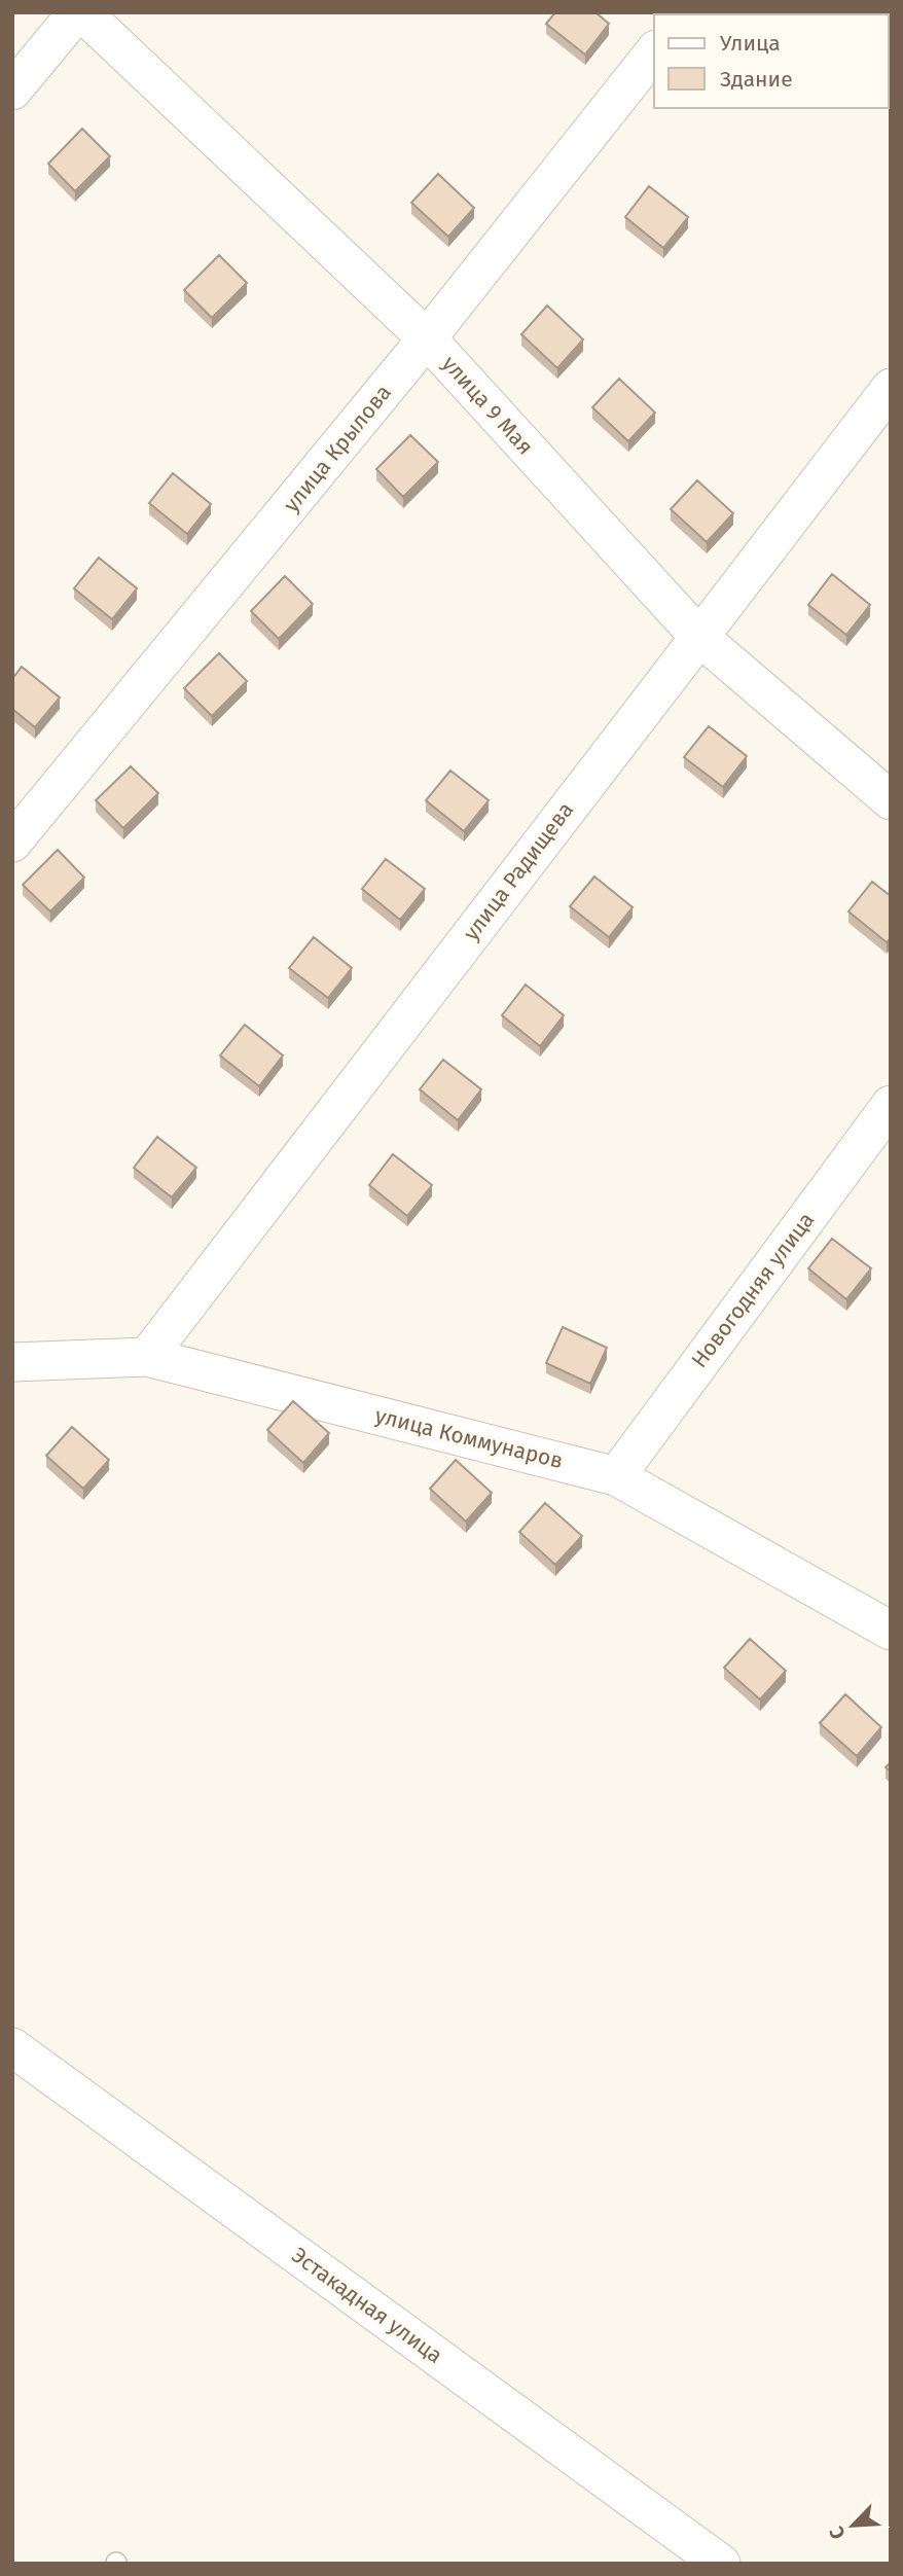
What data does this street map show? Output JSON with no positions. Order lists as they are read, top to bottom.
{
  "streets": {
    "street": [
      "улица 9 Мая",
      "улица Крылова",
      "улица Радищева",
      "Новогодняя улица",
      "улица Коммунаров",
      "Эстакадная улица"
    ]
  },
  "crossings": [
    ["улица 9 Мая", "улица Крылова"],
    ["улица 9 Мая", "улица Радищева"],
    ["улица Радищева", "улица Коммунаров"],
    ["Новогодняя улица", "улица Коммунаров"]
  ],
  "legend": ["Улица", "Здание"],
  "north": "bottom left"
}
